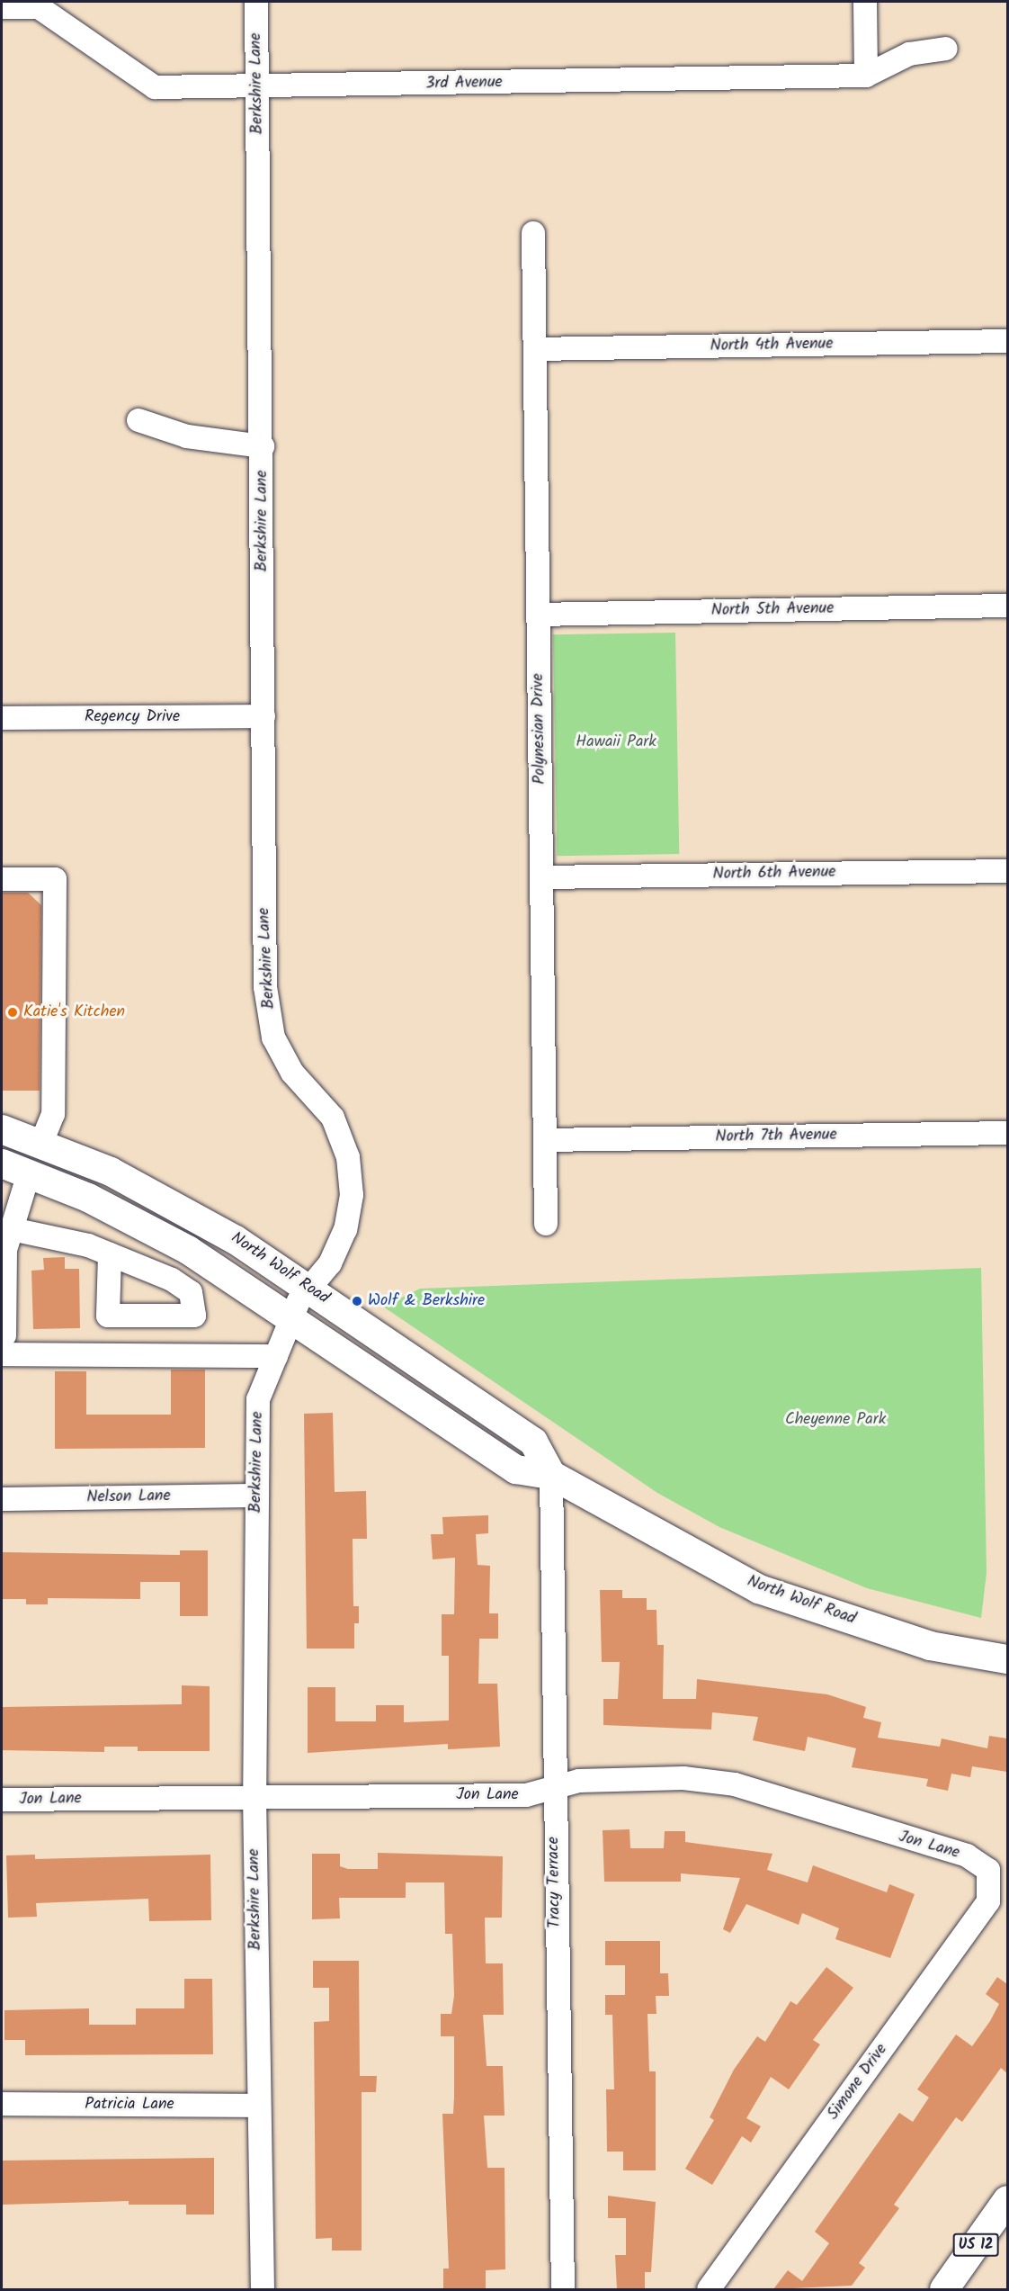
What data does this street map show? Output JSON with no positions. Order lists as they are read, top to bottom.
{
  "streets": {
    "main road": ["North Wolf Road", "US 12"],
    "street": [
      "Berkshire Lane",
      "3rd Avenue",
      "North 4th Avenue",
      "North 5th Avenue",
      "Regency Drive",
      "Polynesian Drive",
      "North 6th Avenue",
      "North 7th Avenue",
      "Nelson Lane",
      "Jon Lane",
      "Tracy Terrace",
      "Simone Drive",
      "Patricia Lane"
    ]
  },
  "crossings": [
    ["Berkshire Lane", "3rd Avenue"],
    ["Berkshire Lane", "Regency Drive"],
    ["Berkshire Lane", "North Wolf Road"],
    ["Berkshire Lane", "Nelson Lane"],
    ["Berkshire Lane", "Jon Lane"],
    ["Berkshire Lane", "Patricia Lane"],
    ["North 4th Avenue", "Polynesian Drive"],
    ["North 5th Avenue", "Polynesian Drive"],
    ["Polynesian Drive", "North 6th Avenue"],
    ["Polynesian Drive", "North 7th Avenue"],
    ["North Wolf Road", "Tracy Terrace"],
    ["Jon Lane", "Tracy Terrace"],
    ["Jon Lane", "Simone Drive"]
  ],
  "parks": ["Hawaii Park", "Cheyenne Park"],
  "places": ["Katie's Kitchen", "Wolf & Berkshire"]
}
